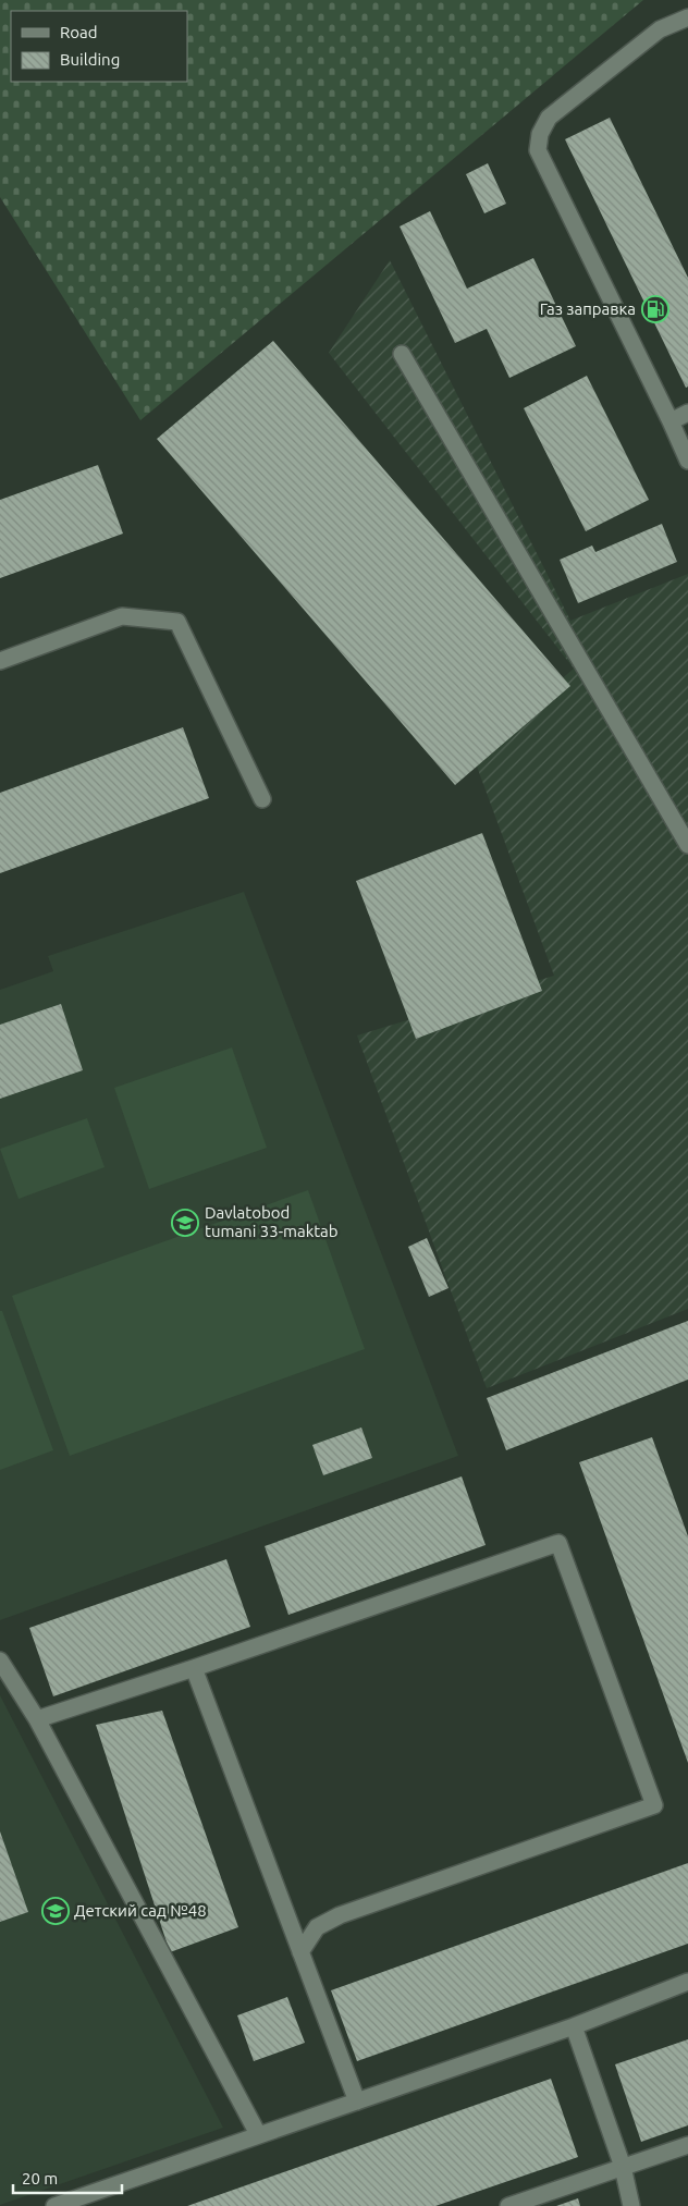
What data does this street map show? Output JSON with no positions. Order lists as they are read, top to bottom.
{
  "places": {
    "fuel station": ["Газ заправка"],
    "school or university": ["Davlatobod tumani 33-maktab", "Детский сад №48"]
  },
  "legend": ["Road", "Building"],
  "scale_bar": "20 m"
}
